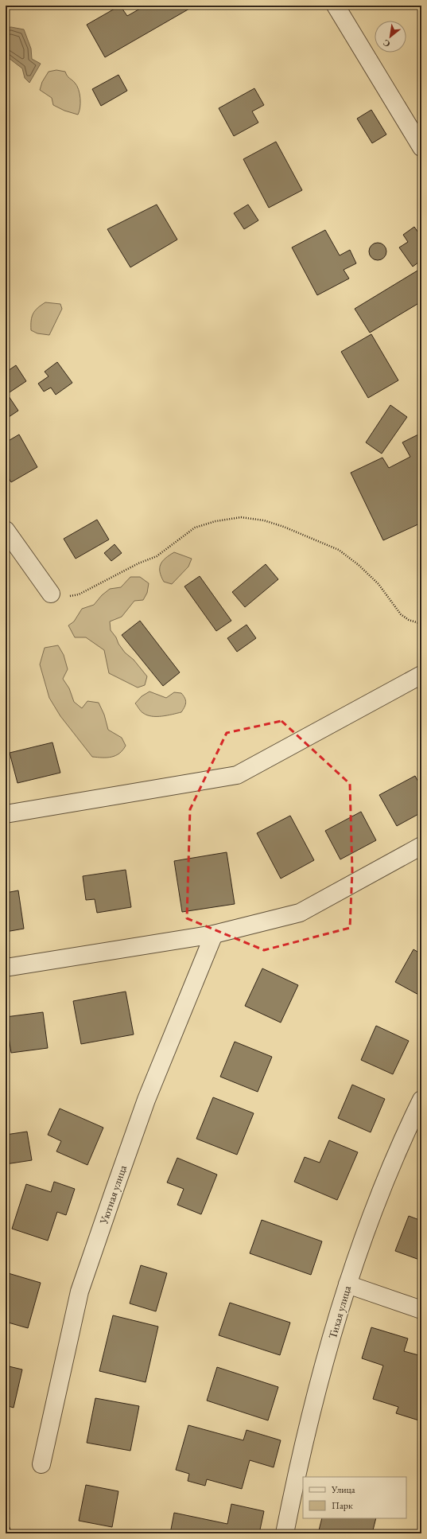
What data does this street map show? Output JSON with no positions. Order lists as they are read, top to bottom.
{
  "streets": {
    "street": ["Уютная улица", "Тихая улица"]
  },
  "legend": ["Улица", "Парк"],
  "north": "bottom left"
}
